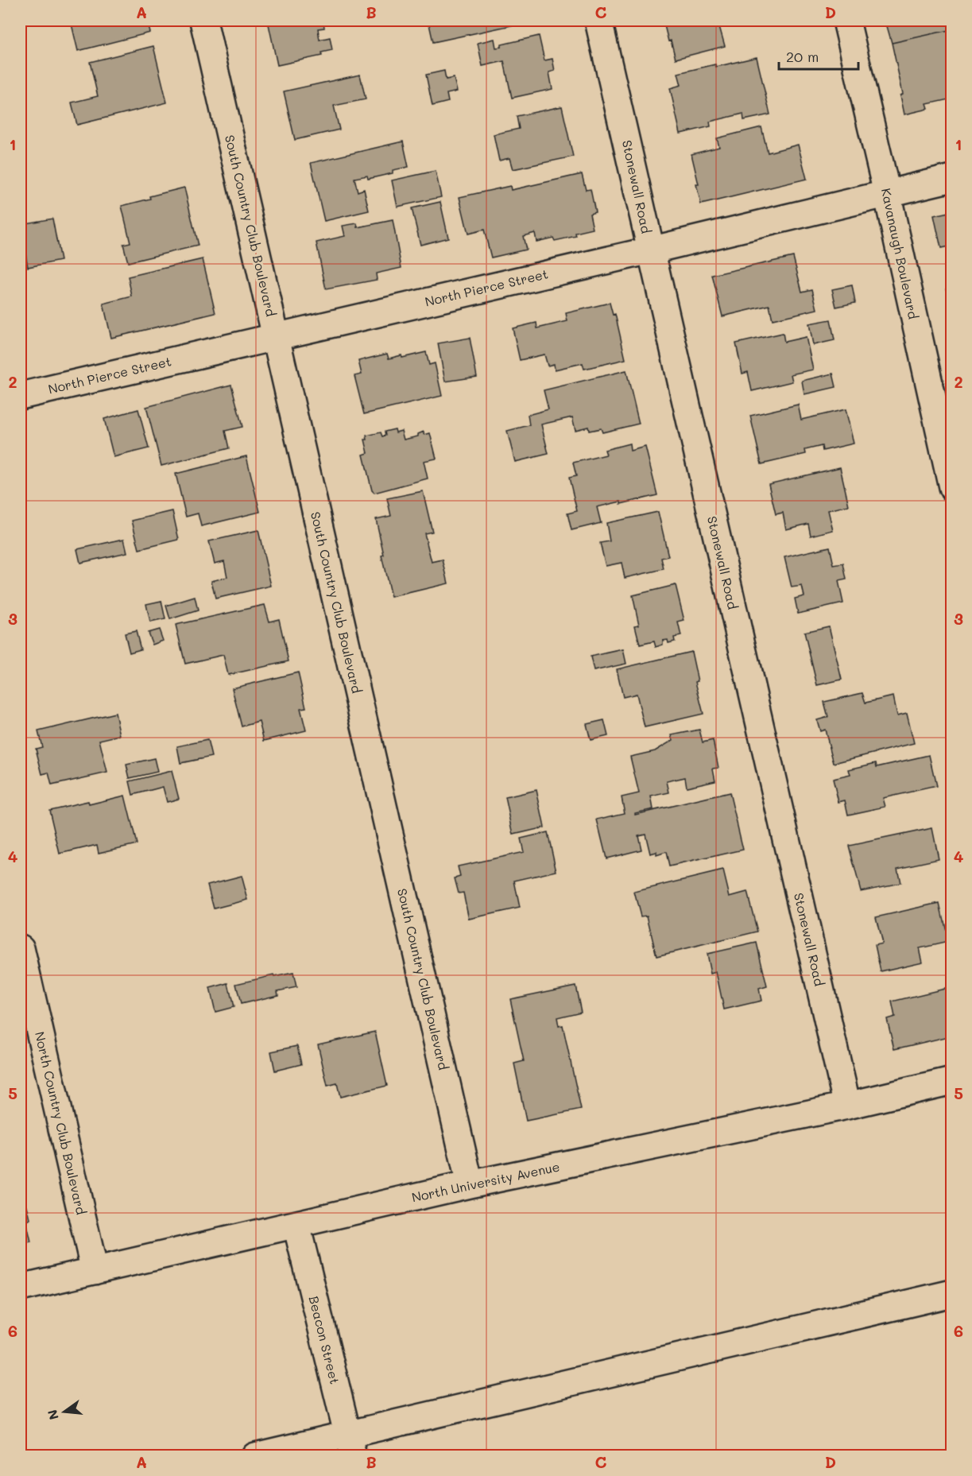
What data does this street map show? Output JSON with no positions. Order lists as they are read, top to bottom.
{
  "streets": {
    "street": [
      "Stonewall Road",
      "South Country Club Boulevard",
      "Kavanaugh Boulevard",
      "North Pierce Street",
      "North Country Club Boulevard",
      "North University Avenue",
      "Beacon Street"
    ]
  },
  "crossings": [
    ["Stonewall Road", "North Pierce Street"],
    ["Stonewall Road", "North University Avenue"],
    ["South Country Club Boulevard", "North Pierce Street"],
    ["South Country Club Boulevard", "North University Avenue"],
    ["Kavanaugh Boulevard", "North Pierce Street"],
    ["North Country Club Boulevard", "North University Avenue"],
    ["North University Avenue", "Beacon Street"]
  ],
  "scale_bar": "20 m",
  "north": "left",
  "grid": {
    "columns": [
      "A",
      "B",
      "C",
      "D"
    ],
    "rows": [
      "1",
      "2",
      "3",
      "4",
      "5",
      "6"
    ]
  }
}
